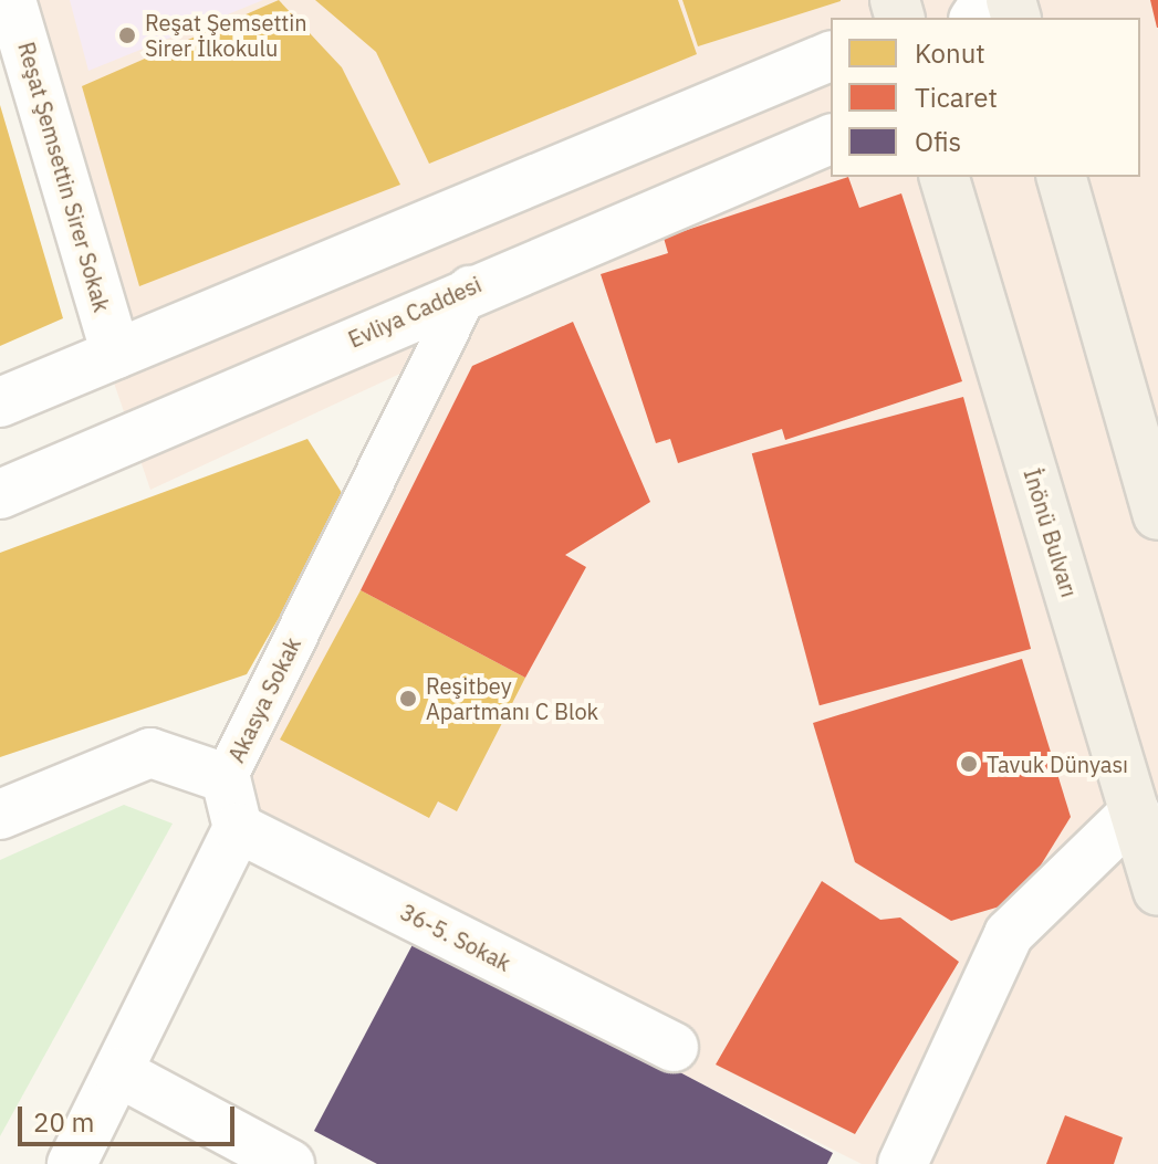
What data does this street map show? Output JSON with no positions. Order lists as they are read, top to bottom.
{
  "streets": {
    "main road": ["İnönü Bulvarı"],
    "street": [
      "Reşat Şemsettin Sirer Sokak",
      "Evliya Caddesi",
      "Akasya Sokak",
      "36-5. Sokak"
    ]
  },
  "crossings": [
    ["Evliya Caddesi", "Akasya Sokak"],
    ["Akasya Sokak", "36-5. Sokak"]
  ],
  "places": ["Reşat Şemsettin Sirer İlkokulu", "Reşitbey Apartmanı C Blok", "Tavuk Dünyası"],
  "legend": ["Konut", "Ticaret", "Ofis"],
  "scale_bar": "20 m"
}
